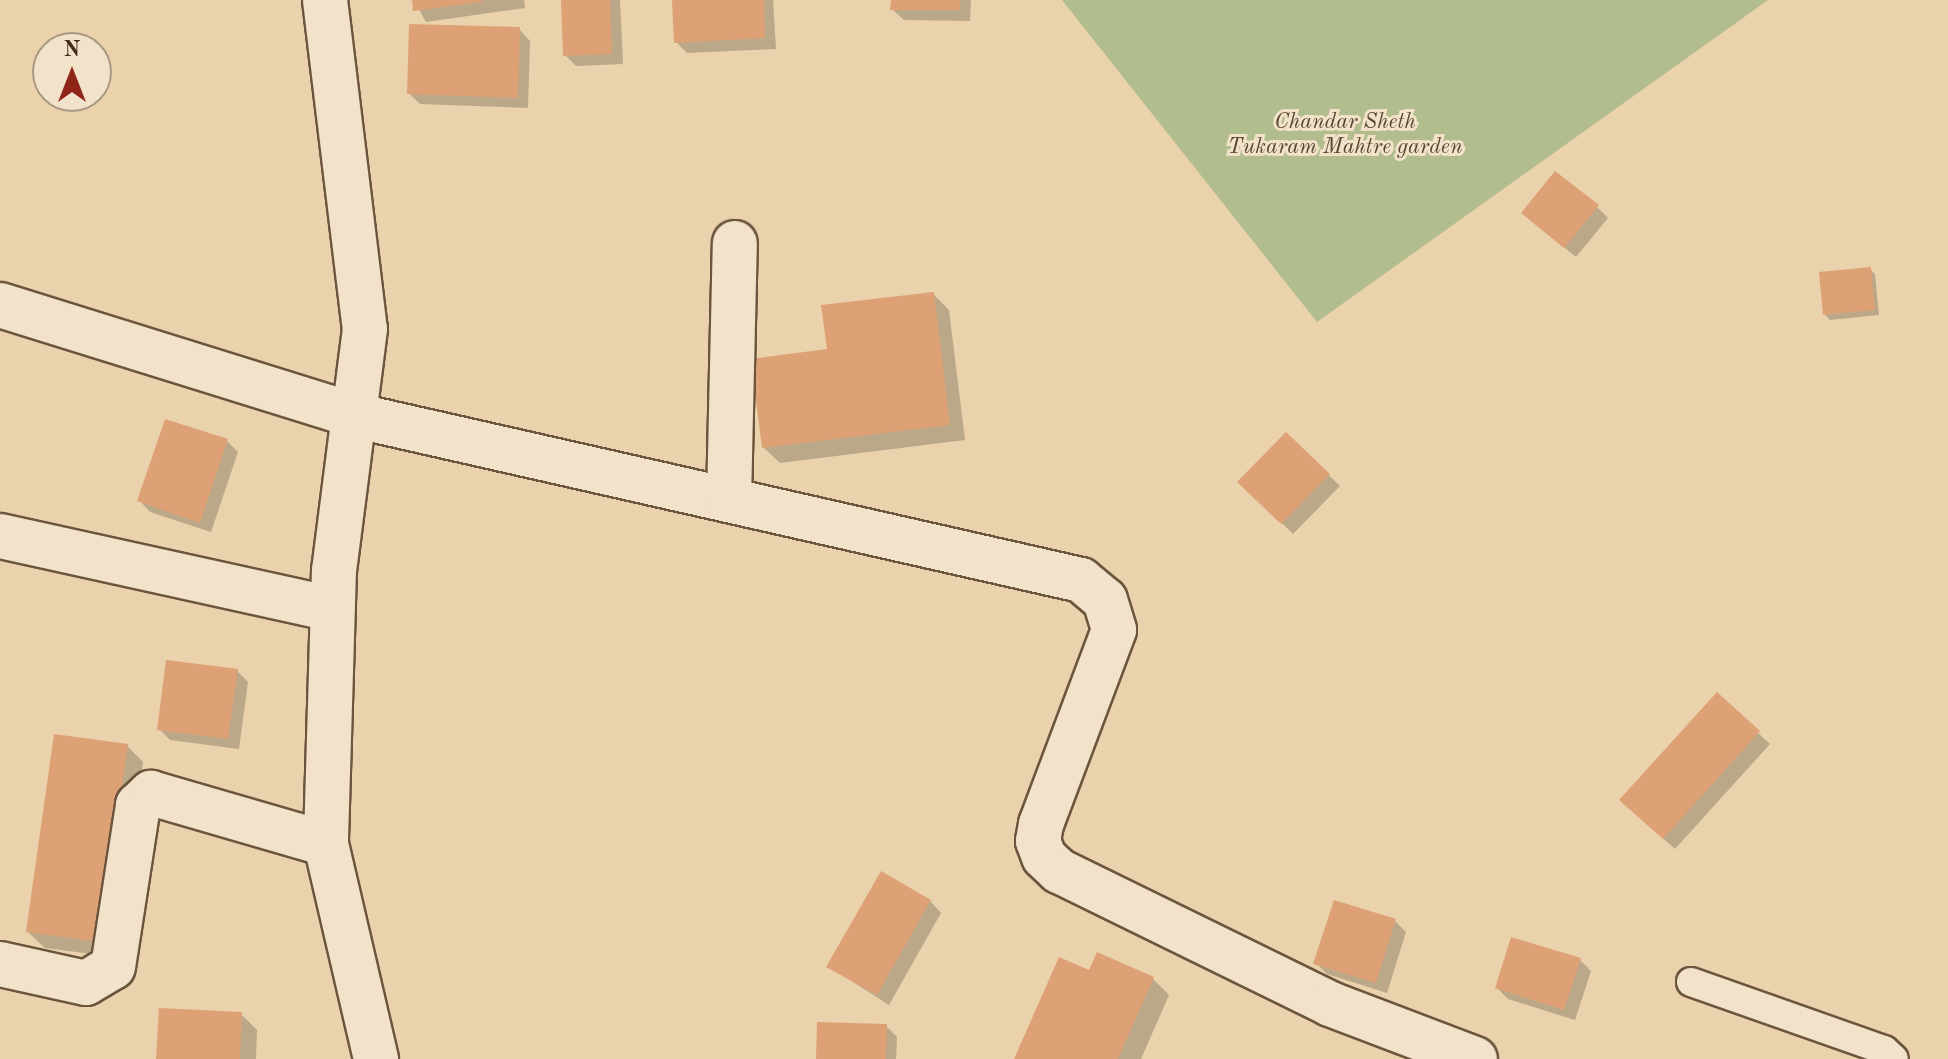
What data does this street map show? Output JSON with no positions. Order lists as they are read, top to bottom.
{
  "parks": ["Chandar Sheth Tukaram Mahtre garden"],
  "north": "top"
}
